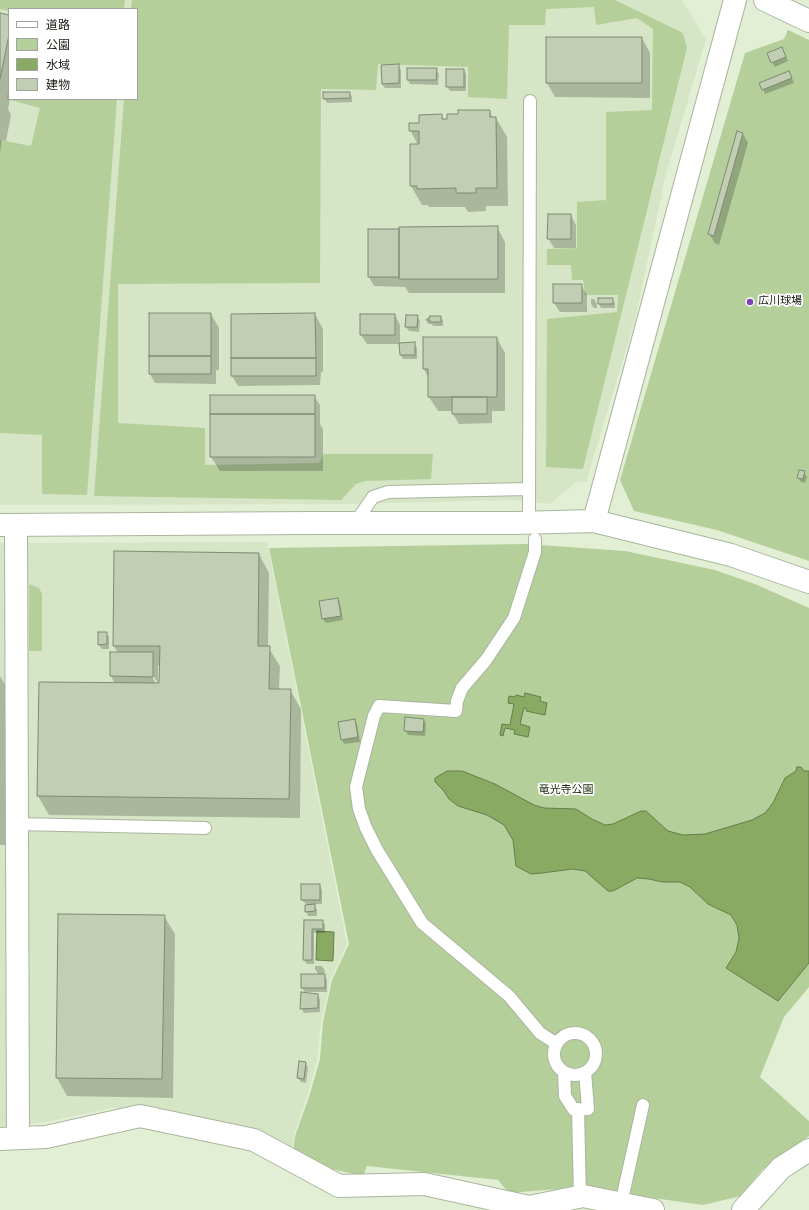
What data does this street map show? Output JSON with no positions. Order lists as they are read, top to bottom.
{
  "parks": ["竜光寺公園"],
  "places": ["広川球場"],
  "legend": [
    "道路",
    "公園",
    "水域",
    "建物"
  ]
}
